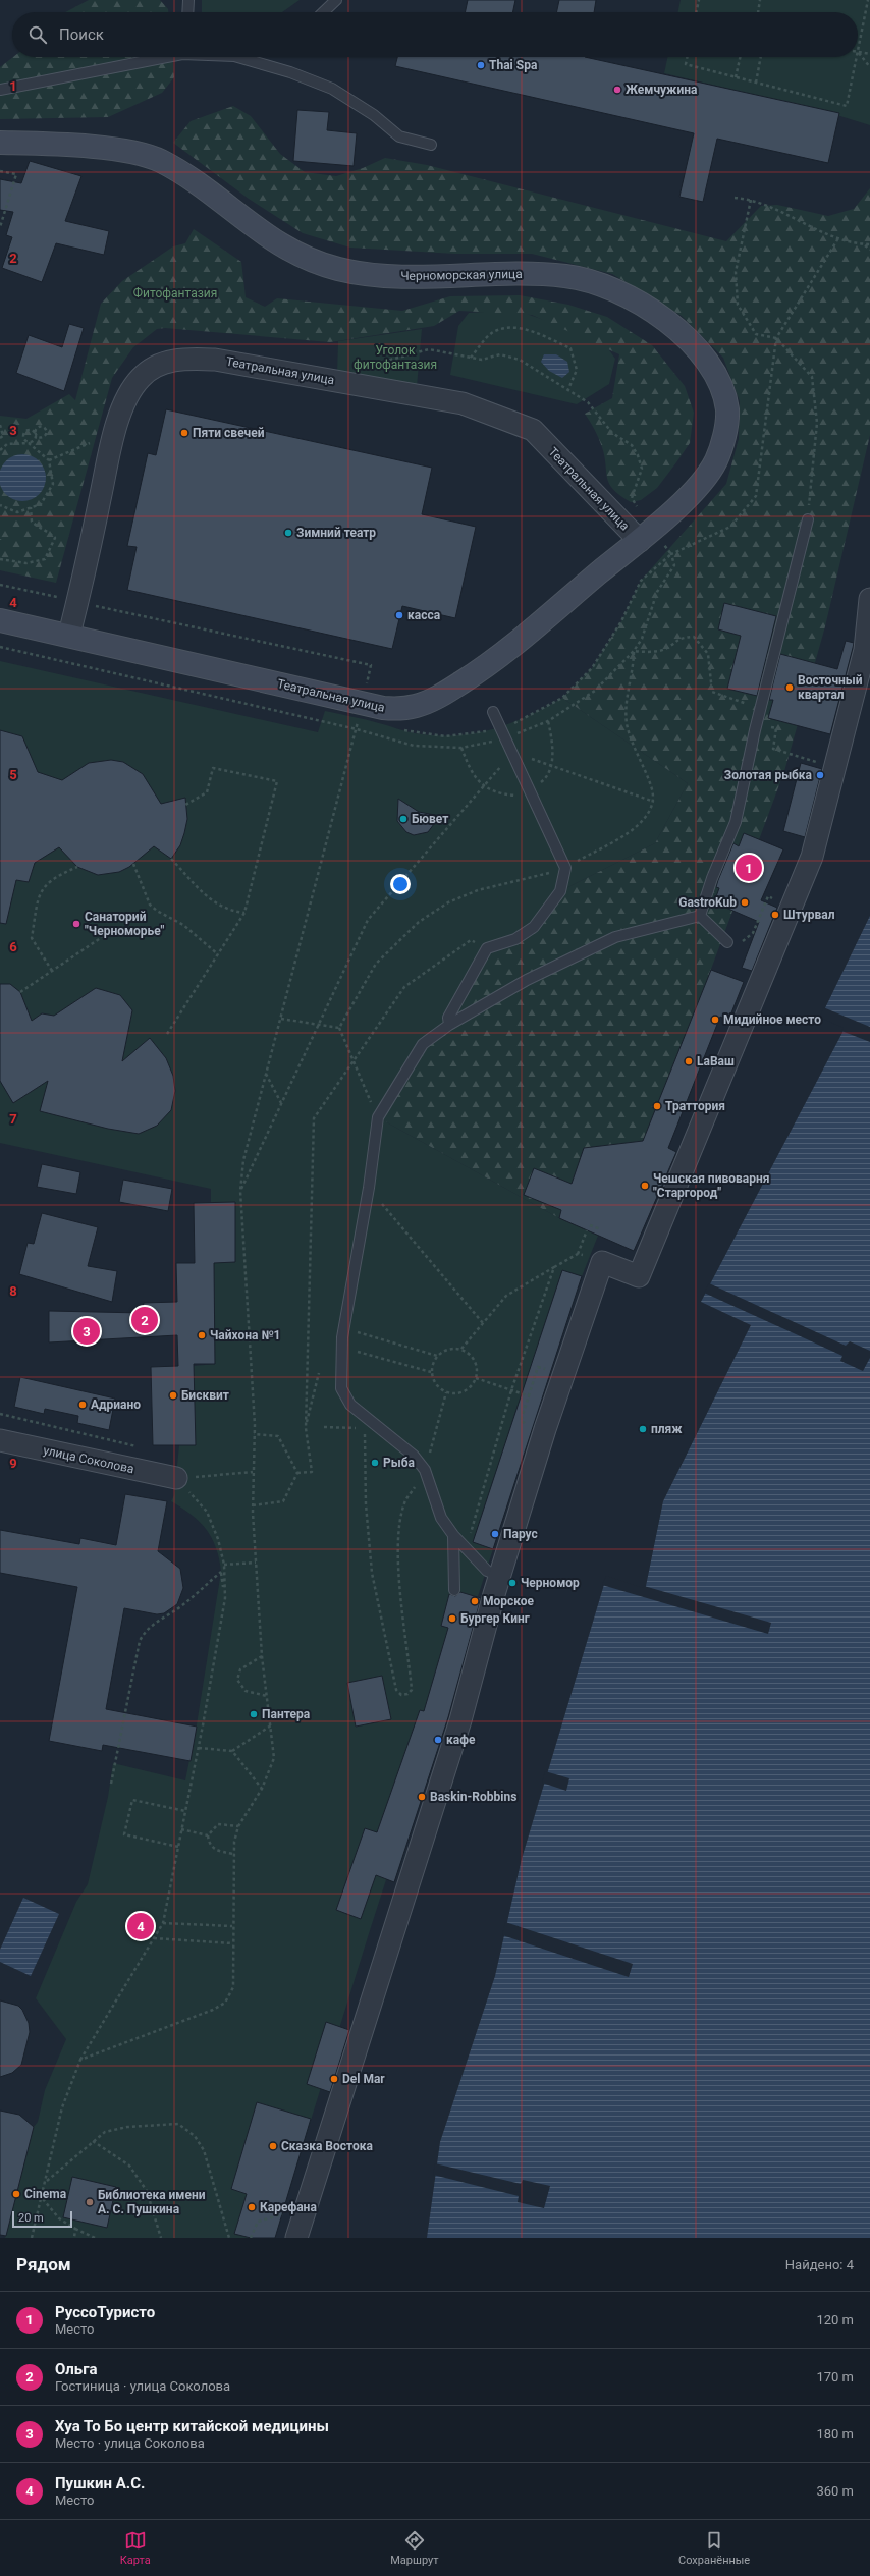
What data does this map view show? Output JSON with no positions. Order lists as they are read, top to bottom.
{
  "streets": {
    "main road": ["Черноморская улица", "Театральная улица"],
    "street": ["улица Соколова"]
  },
  "crossings": [
    ["Черноморская улица", "Театральная улица"]
  ],
  "parks": ["Фитофантазия", "Уголок фитофантазия"],
  "places": [
    "Thai Spa",
    "Жемчужина",
    "Пяти свечей",
    "Зимний театр",
    "касса",
    "Восточный квартал",
    "Золотая рыбка",
    "Бювет",
    "GastroKub",
    "Штурвал",
    "Санаторий \"Черноморье\"",
    "Мидийное место",
    "LaВаш",
    "Траттория",
    "Чешская пивоварня \"Старгород\"",
    "Чайхона №1",
    "Бисквит",
    "Адриано",
    "пляж",
    "Рыба",
    "Парус",
    "Черномор",
    "Морское",
    "Бургер Кинг",
    "Пантера",
    "кафе",
    "Baskin-Robbins",
    "Del Mar",
    "Сказка Востока",
    "Cinema",
    "Библиотека имени А. С. Пушкина",
    "Карефана"
  ],
  "scale_bar": "20 m",
  "page": {
    "search": "Поиск",
    "pins": [
      "1",
      "2",
      "3",
      "4"
    ],
    "scale": "20 m",
    "heading": ["Рядом", "Найдено: 4"],
    "list": [
      {
        "mark": "1",
        "name": "РуссоТуристо",
        "note": "Место",
        "value": "120 m"
      },
      {
        "mark": "2",
        "name": "Ольга",
        "note": "Гостиница · улица Соколова",
        "value": "170 m"
      },
      {
        "mark": "3",
        "name": "Хуа То Бо центр китайской медицины",
        "note": "Место · улица Соколова",
        "value": "180 m"
      },
      {
        "mark": "4",
        "name": "Пушкин А.С.",
        "note": "Место",
        "value": "360 m"
      }
    ],
    "nav": ["Карта", "Маршрут", "Сохранённые"]
  },
  "grid": {
    "rows": [
      "1",
      "2",
      "3",
      "4",
      "5",
      "6",
      "7",
      "8",
      "9"
    ]
  }
}
